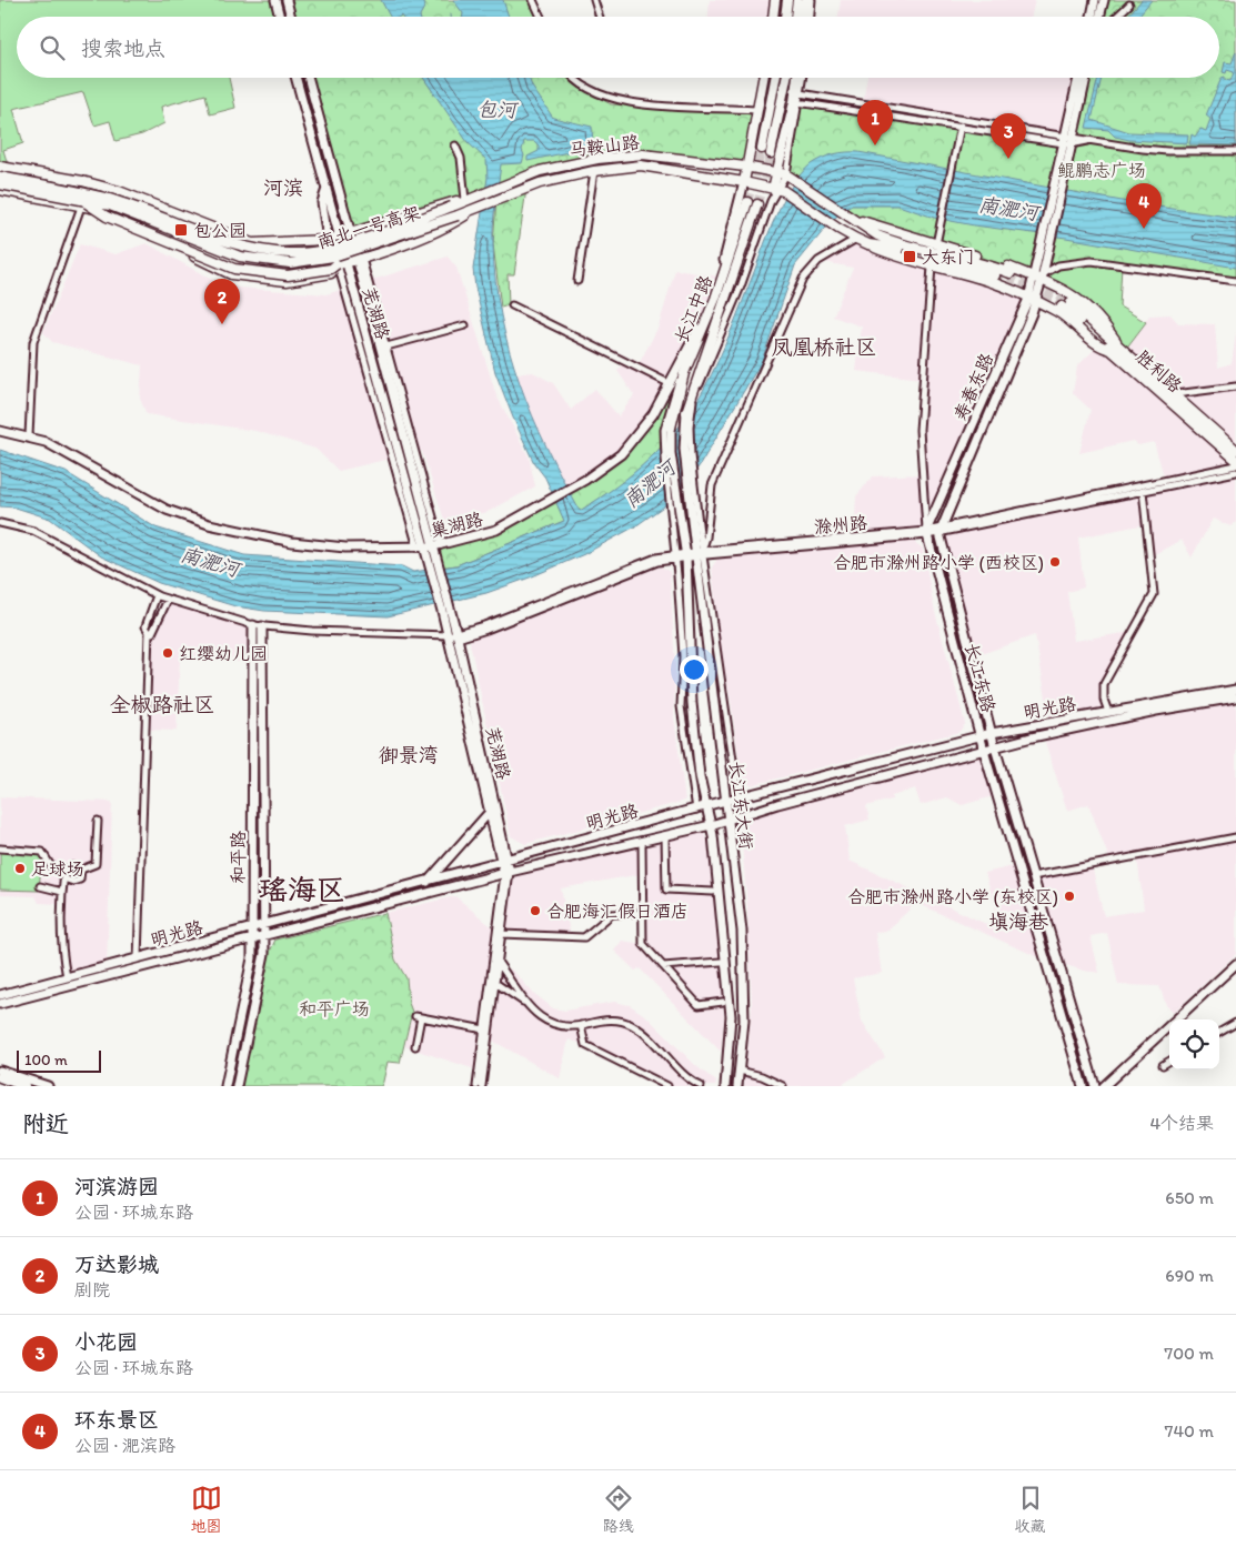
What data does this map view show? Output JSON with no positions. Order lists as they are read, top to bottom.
{
  "streets": {
    "highway": [
      "马鞍山路",
      "南北一号高架",
      "长江中路",
      "胜利路"
    ],
    "main road": [
      "芜湖路",
      "寿春东路",
      "巢湖路",
      "长江东路",
      "明光路",
      "长江东大街",
      "和平路"
    ],
    "street": ["滁州路"]
  },
  "crossings": [
    ["马鞍山路", "南北一号高架"],
    ["马鞍山路", "巢湖路"],
    ["长江中路", "长江东大街"],
    ["芜湖路", "巢湖路"],
    ["芜湖路", "滁州路"],
    ["芜湖路", "明光路"],
    ["寿春东路", "滁州路"],
    ["寿春东路", "长江东路"],
    ["滁州路", "长江东路"],
    ["滁州路", "长江东大街"],
    ["滁州路", "和平路"],
    ["长江东路", "明光路"],
    ["明光路", "长江东大街"],
    ["明光路", "和平路"]
  ],
  "districts": [
    "河滨",
    "凤凰桥社区",
    "全椒路社区",
    "御景湾",
    "瑶海区",
    "填海巷"
  ],
  "water": ["包河", "南淝河"],
  "parks": ["鲲鹏志广场", "和平广场"],
  "places": {
    "transit": ["包公园", "大东门"],
    "other": [
      "合肥市滁州路小学 (西校区)",
      "红缨幼儿园",
      "足球场",
      "合肥市滁州路小学 (东校区)",
      "合肥海汇假日酒店"
    ]
  },
  "scale_bar": "100 m",
  "page": {
    "search": "搜索地点",
    "pins": [
      "1",
      "3",
      "4",
      "2"
    ],
    "scale": "100 m",
    "heading": ["附近", "4个结果"],
    "list": [
      {
        "mark": "1",
        "name": "河滨游园",
        "note": "公园 · 环城东路",
        "value": "650 m"
      },
      {
        "mark": "2",
        "name": "万达影城",
        "note": "剧院",
        "value": "690 m"
      },
      {
        "mark": "3",
        "name": "小花园",
        "note": "公园 · 环城东路",
        "value": "700 m"
      },
      {
        "mark": "4",
        "name": "环东景区",
        "note": "公园 · 淝滨路",
        "value": "740 m"
      }
    ],
    "nav": ["地图", "路线", "收藏"]
  }
}
